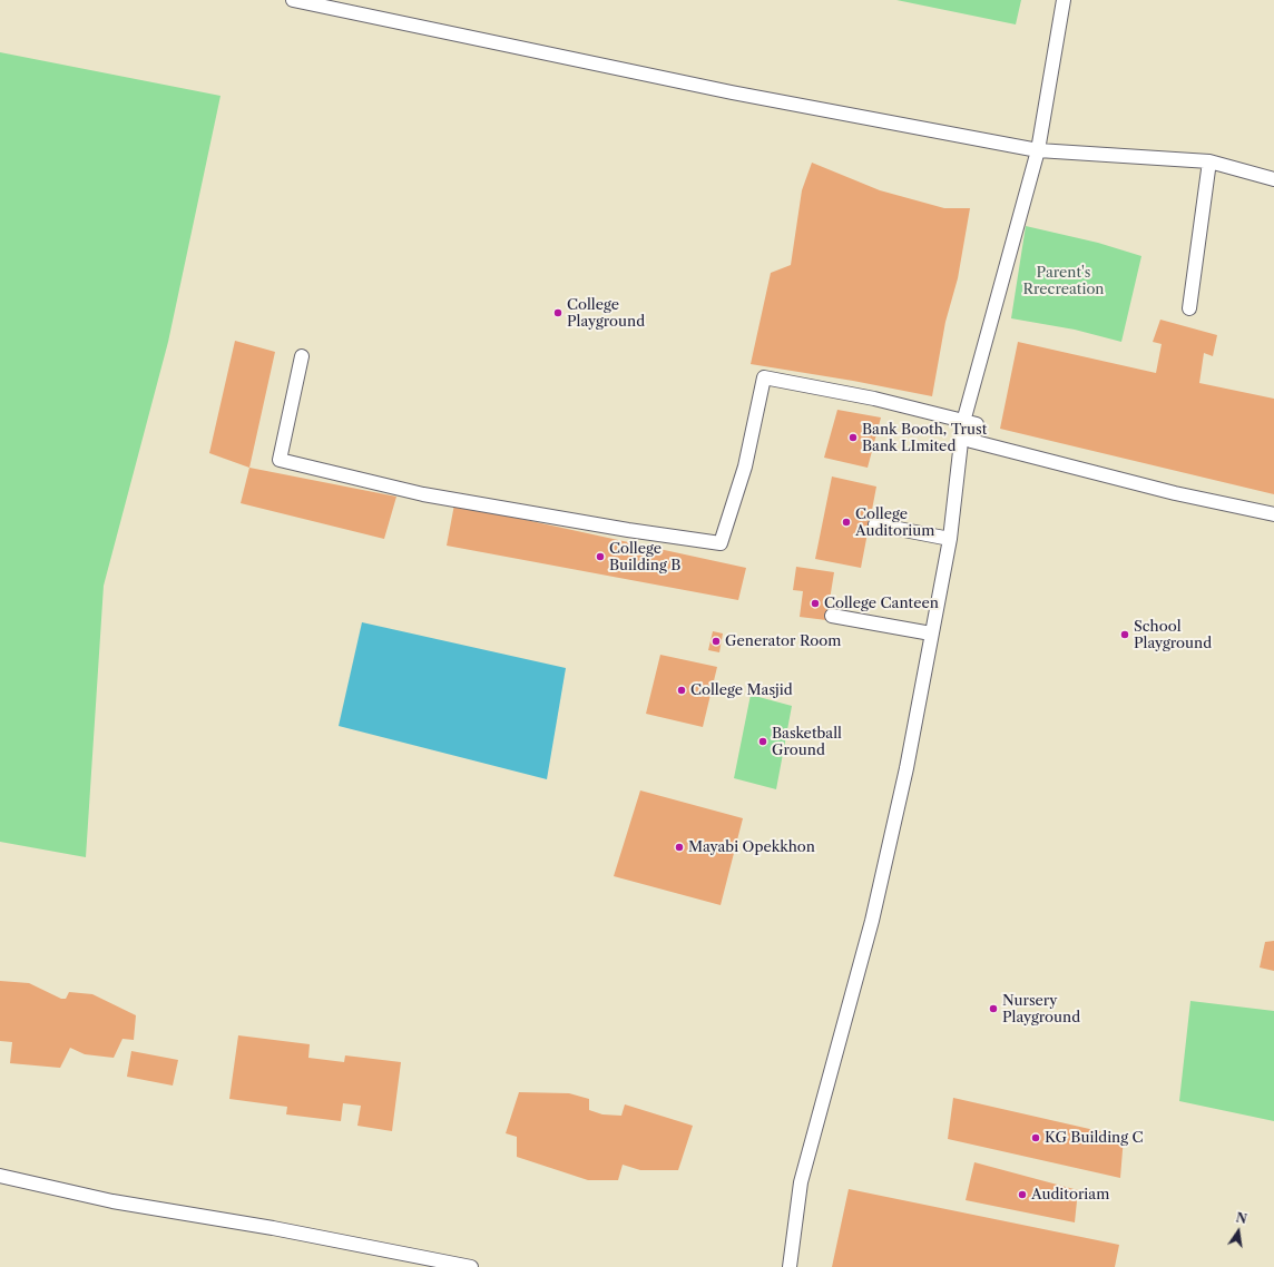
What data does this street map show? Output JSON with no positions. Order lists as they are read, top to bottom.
{
  "parks": ["Parent's Rrecreation"],
  "places": [
    "College Playground",
    "Bank Booth, Trust Bank LImited",
    "College Auditorium",
    "College Building B",
    "College Canteen",
    "School Playground",
    "Generator Room",
    "College Masjid",
    "Basketball Ground",
    "Mayabi Opekkhon",
    "Nursery Playground",
    "KG Building C",
    "Auditoriam"
  ],
  "north": "top"
}
